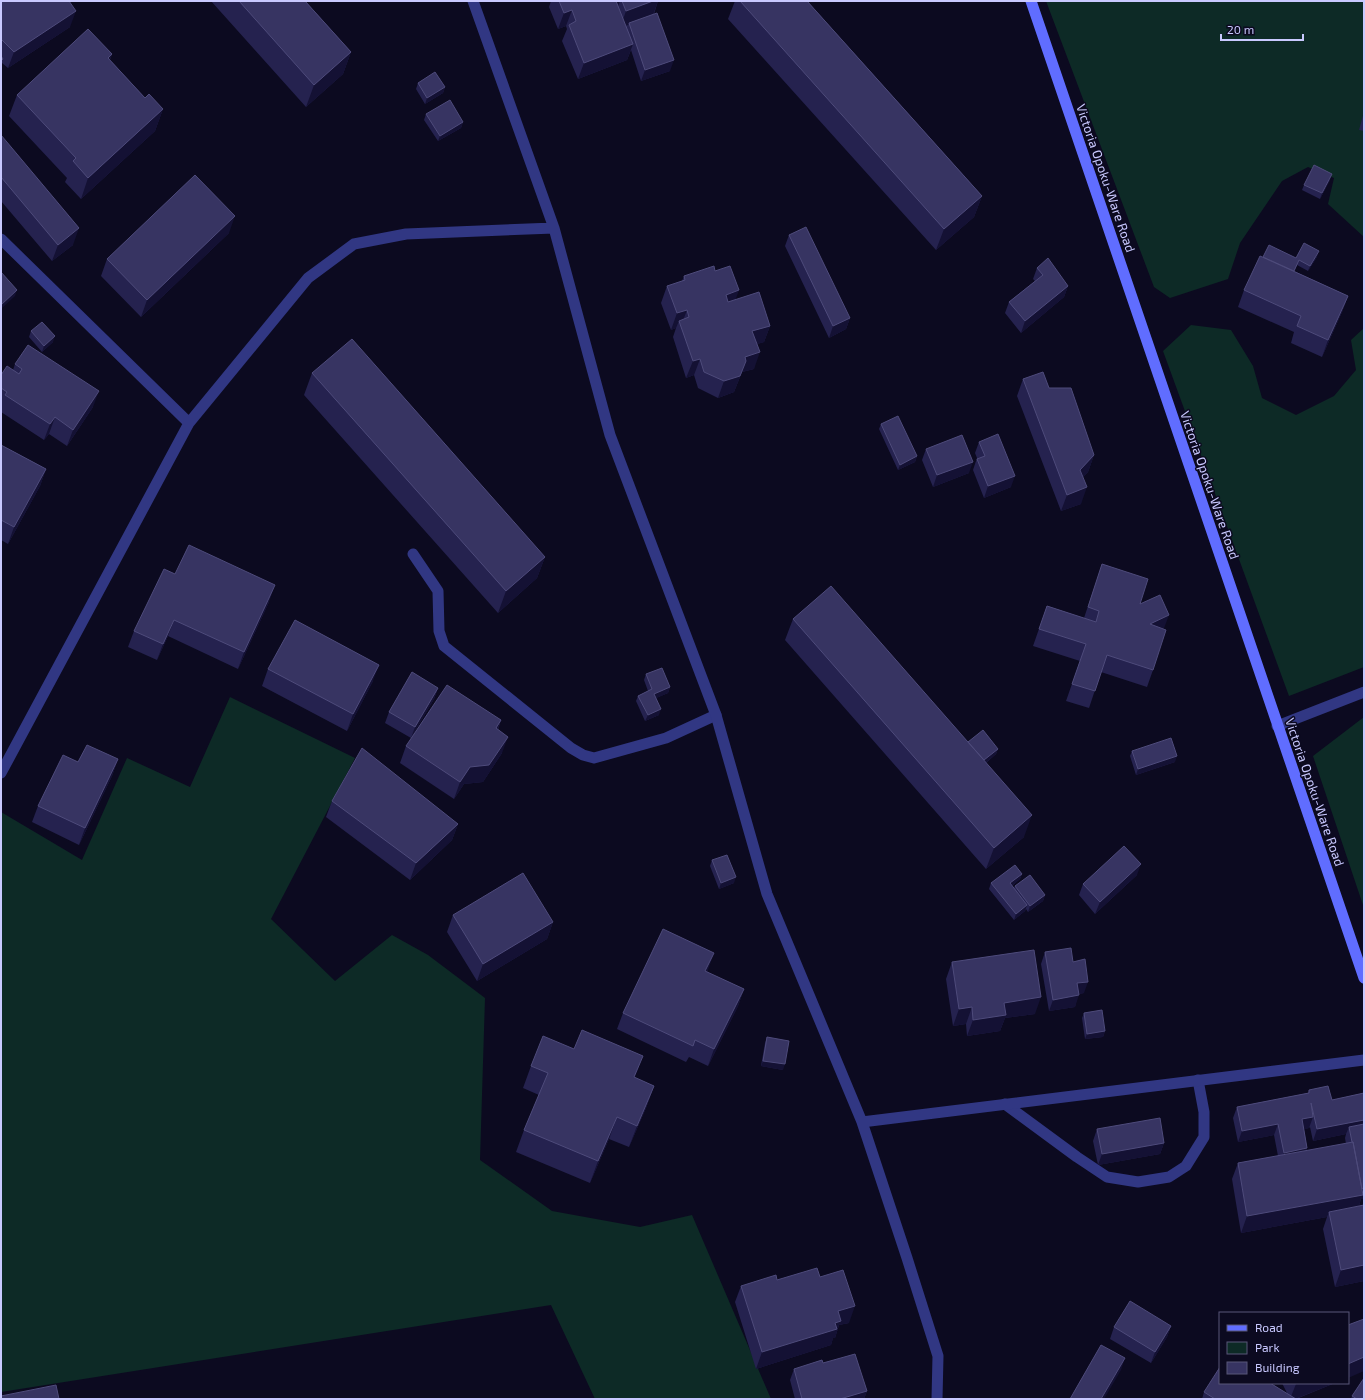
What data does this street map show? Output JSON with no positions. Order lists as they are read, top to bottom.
{
  "streets": {
    "main road": ["Victoria Opoku-Ware Road"]
  },
  "legend": ["Road", "Park", "Building"],
  "scale_bar": "20 m"
}
